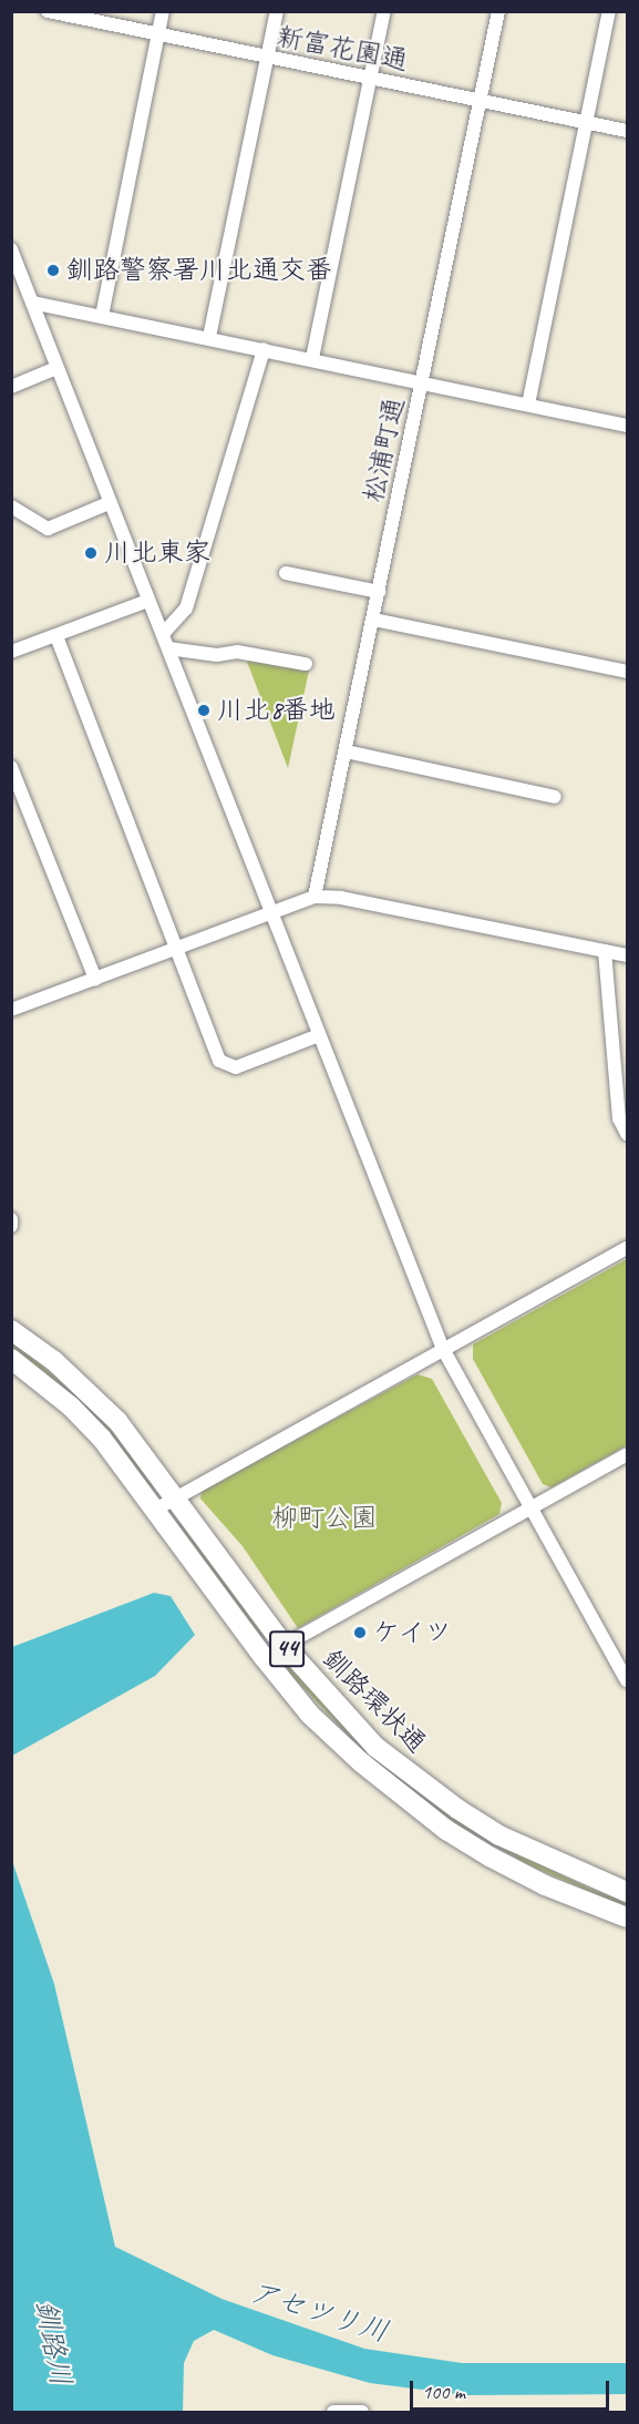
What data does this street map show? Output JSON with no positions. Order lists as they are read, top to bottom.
{
  "streets": {
    "highway": ["44", "釧路環状通"],
    "street": ["新富花園通", "松浦町通"]
  },
  "crossings": [
    ["新富花園通", "松浦町通"]
  ],
  "water": ["アセツリ川", "釧路川"],
  "parks": ["柳町公園"],
  "places": [
    "釧路警察署川北通交番",
    "川北東家",
    "川北8番地",
    "ケイツ"
  ],
  "scale_bar": "100 m"
}
